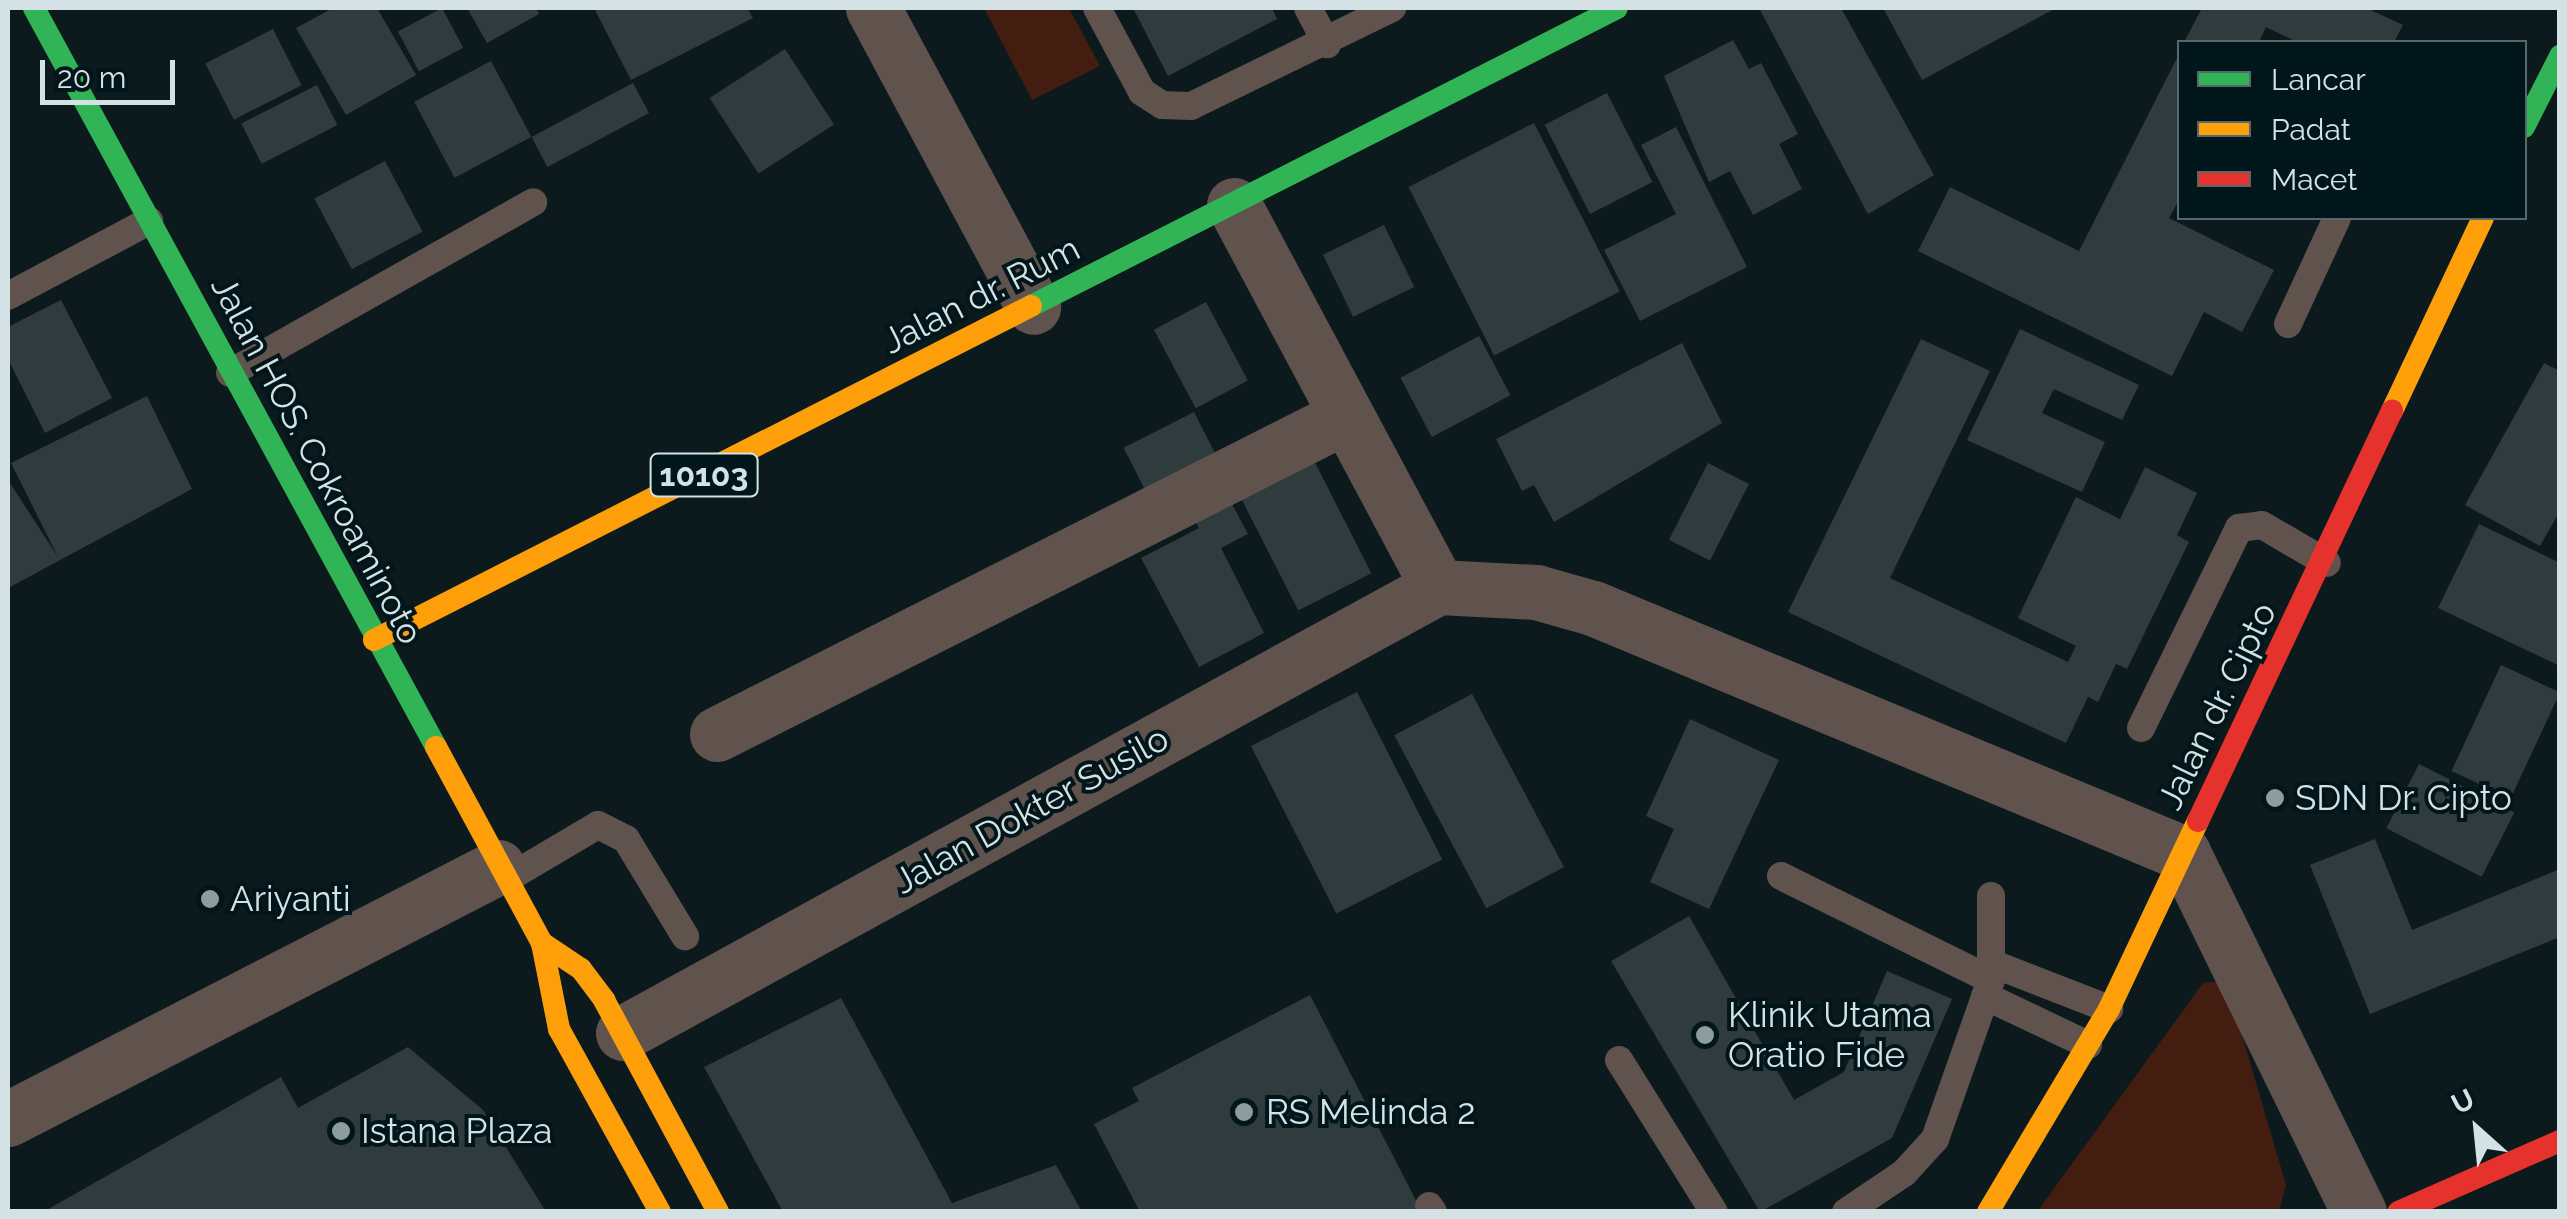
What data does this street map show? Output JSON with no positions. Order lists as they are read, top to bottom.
{
  "streets": {
    "main road": [
      "Jalan dr. Rum",
      "Jalan HOS. Cokroaminoto",
      "10103",
      "Jalan dr. Cipto"
    ],
    "street": ["Jalan Dokter Susilo"]
  },
  "crossings": [
    ["Jalan dr. Rum", "Jalan HOS. Cokroaminoto"],
    ["Jalan HOS. Cokroaminoto", "Jalan Dokter Susilo"]
  ],
  "places": [
    "SDN Dr. Cipto",
    "Ariyanti",
    "Klinik Utama Oratio Fide",
    "RS Melinda 2",
    "Istana Plaza"
  ],
  "legend": ["Lancar", "Padat", "Macet"],
  "scale_bar": "20 m",
  "north": "top left"
}
